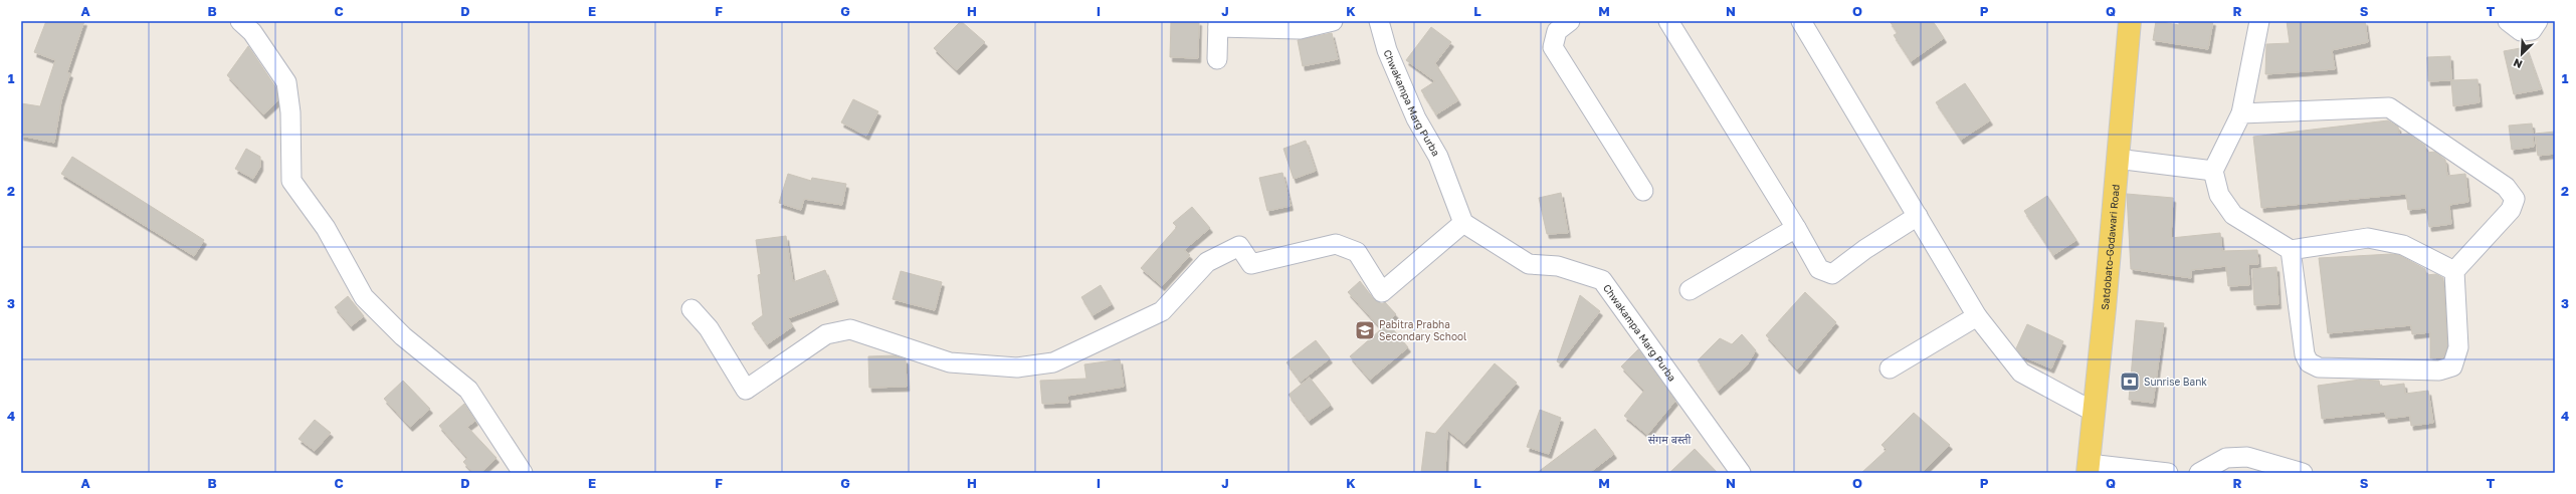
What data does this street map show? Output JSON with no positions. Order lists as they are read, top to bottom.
{
  "streets": {
    "main road": ["Satdobato-Godawari Road"],
    "street": ["Chwakampa Marg Purba"]
  },
  "districts": ["संगम बस्ती"],
  "places": {
    "school or university": ["Pabitra Prabha Secondary School"],
    "bank": ["Sunrise Bank"]
  },
  "north": "bottom left",
  "grid": {
    "columns": [
      "A",
      "B",
      "C",
      "D",
      "E",
      "F",
      "G",
      "H",
      "I",
      "J",
      "K",
      "L",
      "M",
      "N",
      "O",
      "P",
      "Q",
      "R",
      "S",
      "T"
    ],
    "rows": [
      "1",
      "2",
      "3",
      "4"
    ]
  }
}
